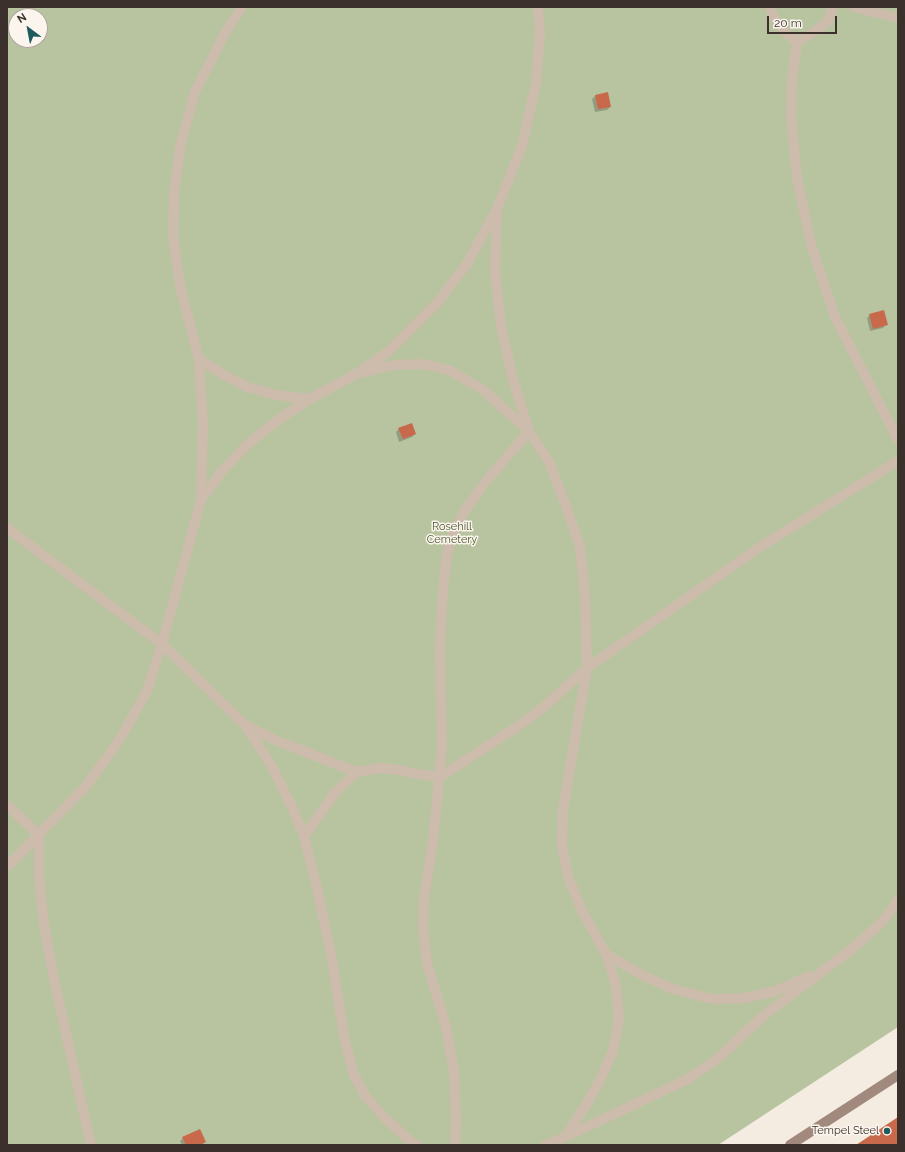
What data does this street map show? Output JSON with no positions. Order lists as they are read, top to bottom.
{
  "parks": ["Rosehill Cemetery"],
  "places": ["Tempel Steel"],
  "scale_bar": "20 m",
  "north": "top left"
}
